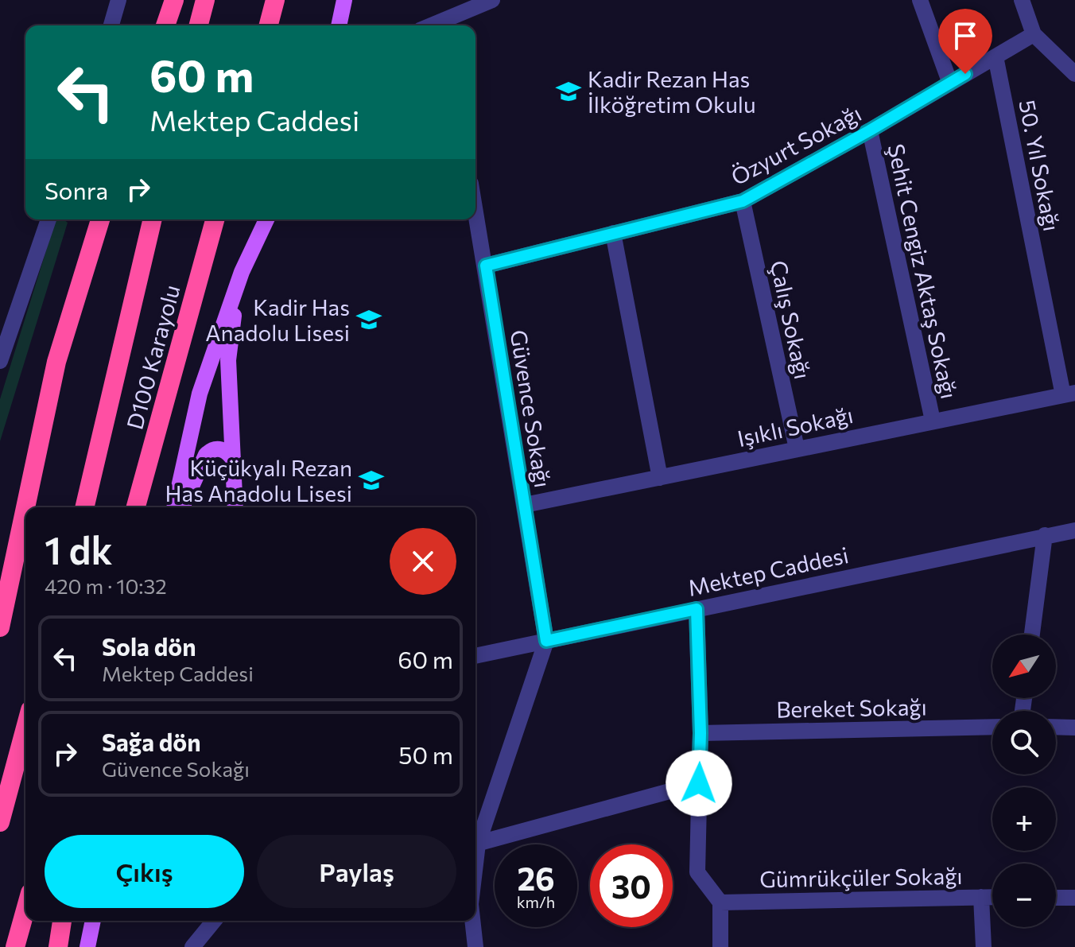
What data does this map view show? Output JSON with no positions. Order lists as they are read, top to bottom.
{
  "streets": {
    "highway": ["D100 Karayolu"],
    "street": [
      "Özyurt Sokağı",
      "50. Yıl Sokağı",
      "Şehit Cengiz Aktaş Sokağı",
      "Çalış Sokağı",
      "Güvence Sokağı",
      "Işıklı Sokağı",
      "Mektep Caddesi",
      "Bereket Sokağı",
      "Gümrükçüler Sokağı"
    ]
  },
  "crossings": [
    ["Özyurt Sokağı", "50. Yıl Sokağı"],
    ["Özyurt Sokağı", "Şehit Cengiz Aktaş Sokağı"],
    ["Özyurt Sokağı", "Çalış Sokağı"],
    ["Özyurt Sokağı", "Güvence Sokağı"],
    ["50. Yıl Sokağı", "Işıklı Sokağı"],
    ["Şehit Cengiz Aktaş Sokağı", "Işıklı Sokağı"],
    ["Çalış Sokağı", "Işıklı Sokağı"],
    ["Güvence Sokağı", "Işıklı Sokağı"],
    ["Güvence Sokağı", "Mektep Caddesi"]
  ],
  "places": {
    "school or university": ["Kadir Rezan Has İlköğretim Okulu", "Kadir Has Anadolu Lisesi", "Küçükyalı Rezan Has Anadolu Lisesi"]
  },
  "north": "bottom left",
  "page": {
    "turn": ["60 m", "Mektep Caddesi"],
    "then": "Sonra",
    "heading": ["1 dk", "420 m · 10:32"],
    "list": [
      {
        "name": "Sola dön",
        "note": "Mektep Caddesi",
        "value": "60 m"
      },
      {
        "name": "Sağa dön",
        "note": "Güvence Sokağı",
        "value": "50 m"
      }
    ],
    "map_buttons": ["+", "−"],
    "buttons": ["Çıkış", "Paylaş"],
    "speed": "26 km/h",
    "limit": "30"
  }
}
